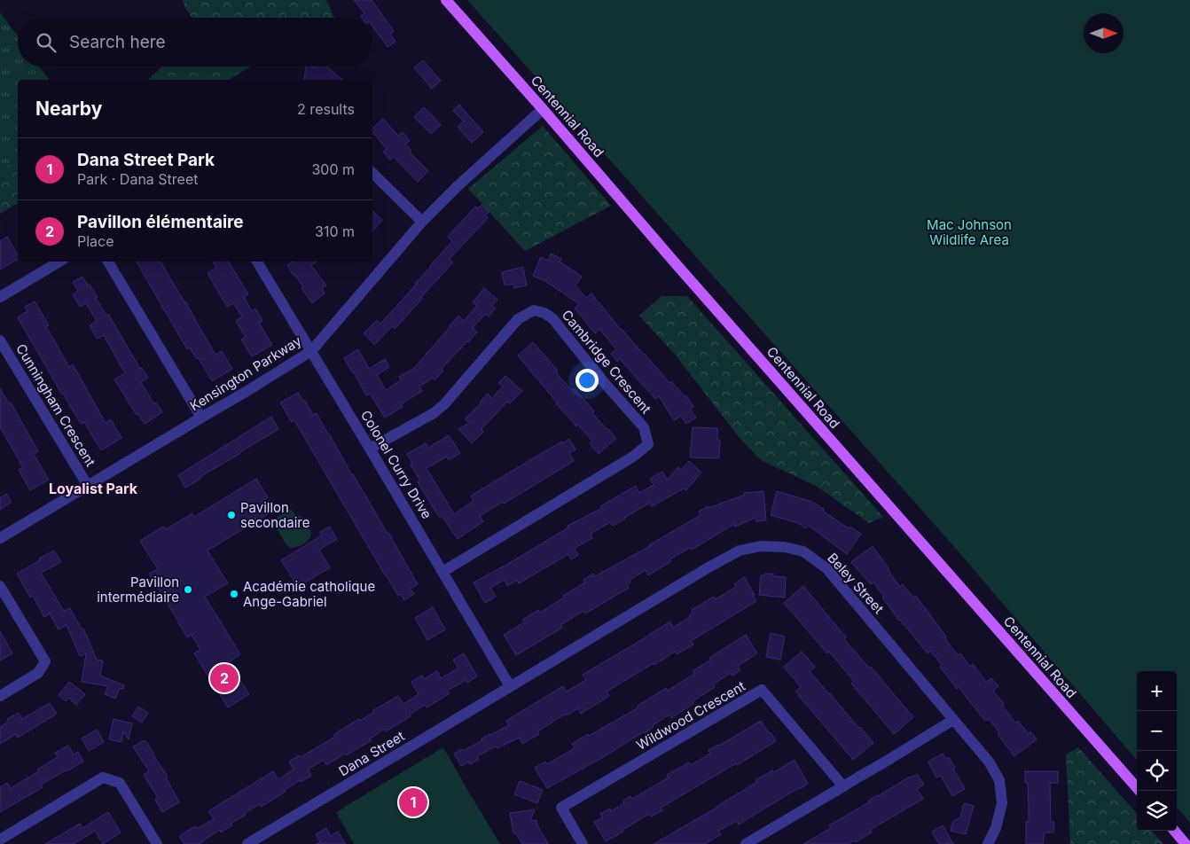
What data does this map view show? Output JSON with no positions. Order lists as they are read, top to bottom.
{
  "streets": {
    "main road": ["Centennial Road"],
    "street": [
      "Cambridge Crescent",
      "Kensington Parkway",
      "Cunningham Crescent",
      "Colonel Curry Drive",
      "Beley Street",
      "Wildwood Crescent",
      "Dana Street"
    ]
  },
  "crossings": [
    ["Centennial Road", "Kensington Parkway"],
    ["Cambridge Crescent", "Colonel Curry Drive"],
    ["Kensington Parkway", "Cunningham Crescent"],
    ["Kensington Parkway", "Colonel Curry Drive"],
    ["Colonel Curry Drive", "Beley Street"],
    ["Colonel Curry Drive", "Dana Street"],
    ["Beley Street", "Dana Street"]
  ],
  "districts": ["Loyalist Park"],
  "parks": ["Mac Johnson Wildlife Area"],
  "places": ["Pavillon secondaire", "Pavillon intermédiaire", "Académie catholique Ange-Gabriel"],
  "north": "right",
  "page": {
    "search": "Search here",
    "heading": ["Nearby", "2 results"],
    "list": [
      {
        "mark": "1",
        "name": "Dana Street Park",
        "note": "Park · Dana Street",
        "value": "300 m"
      },
      {
        "mark": "2",
        "name": "Pavillon élémentaire",
        "note": "Place",
        "value": "310 m"
      }
    ],
    "pins": ["2", "1"],
    "map_buttons": ["+", "−"]
  }
}
